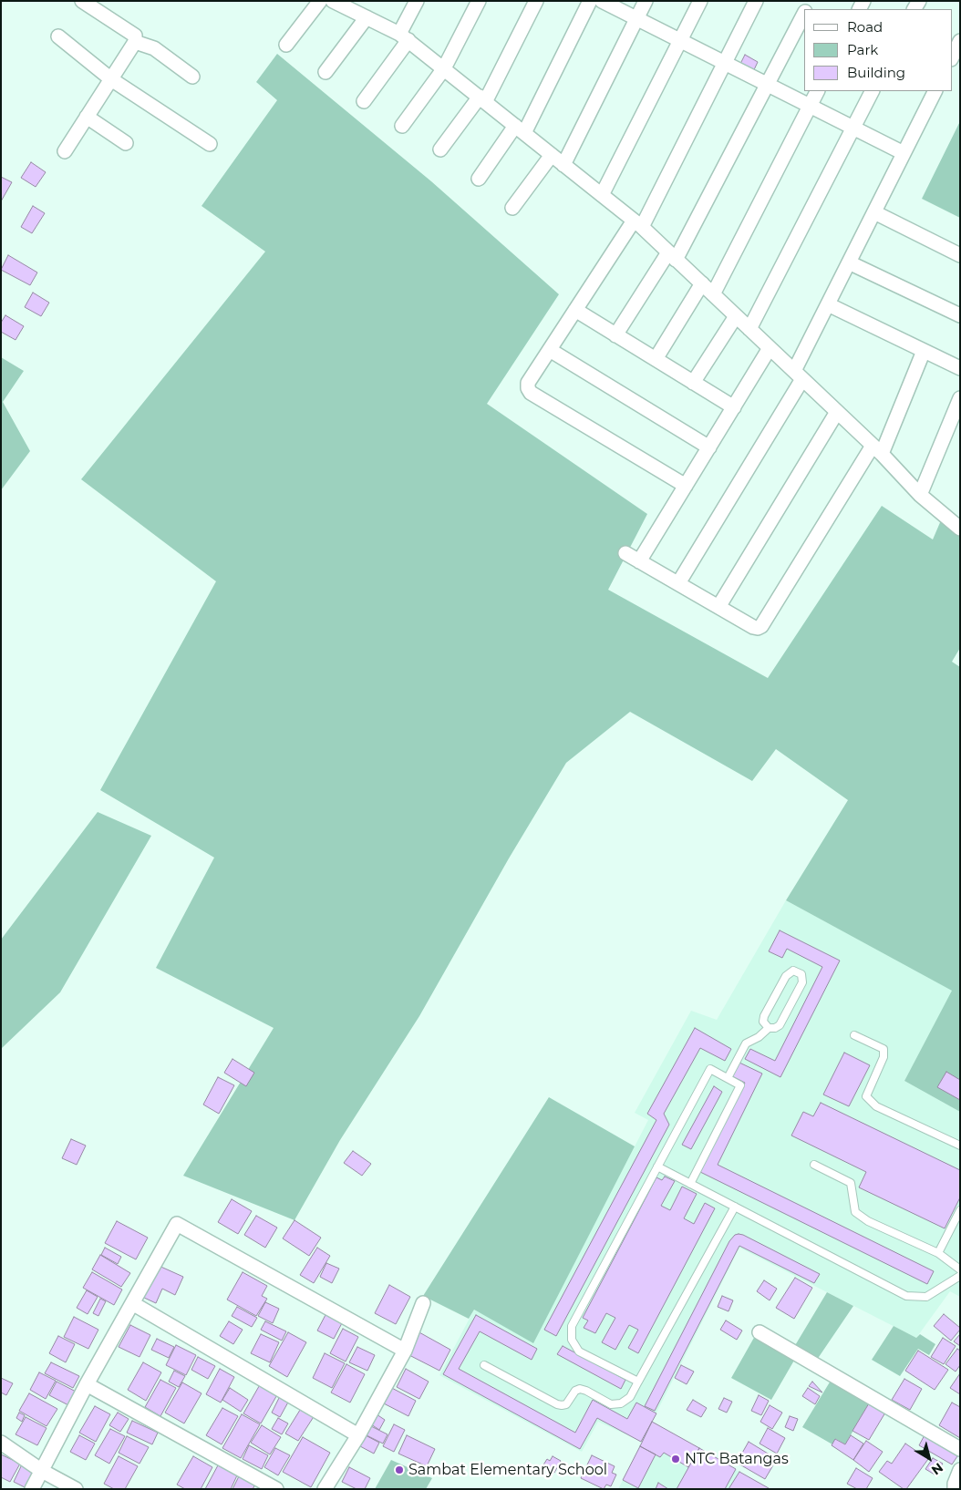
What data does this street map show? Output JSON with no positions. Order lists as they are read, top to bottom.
{
  "places": ["NTC Batangas", "Sambat Elementary School"],
  "legend": ["Road", "Park", "Building"],
  "north": "bottom right"
}
